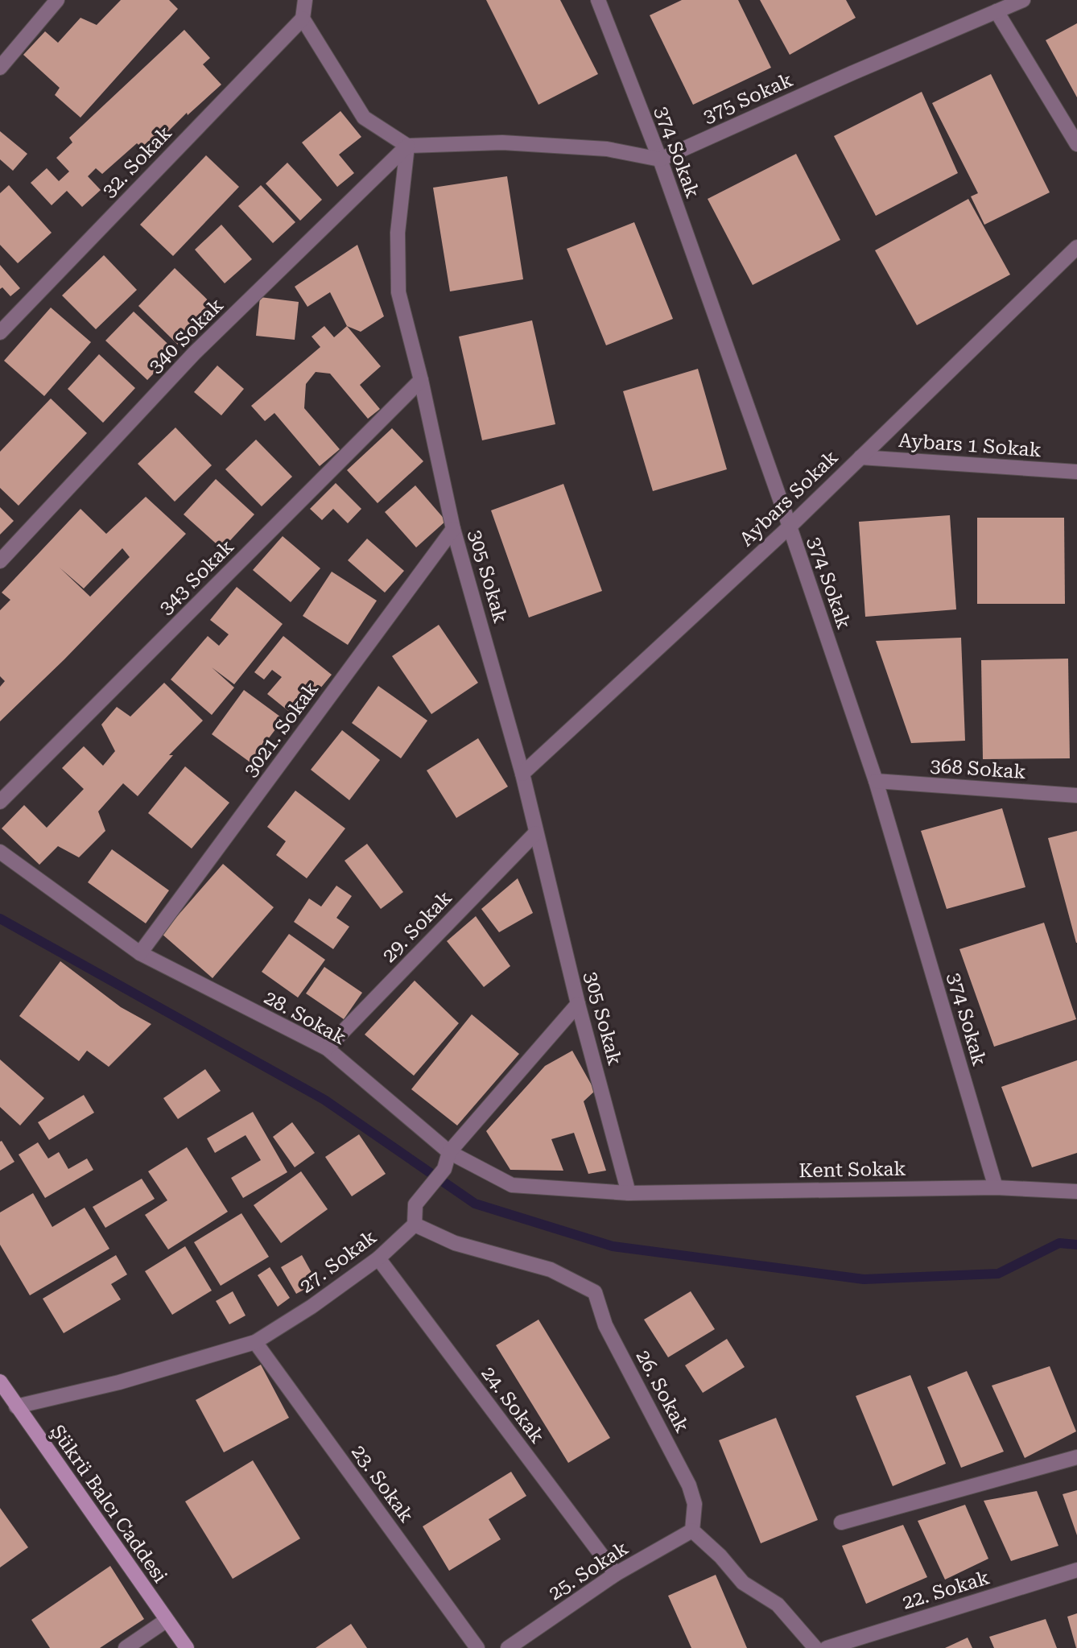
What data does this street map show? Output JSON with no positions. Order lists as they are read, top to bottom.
{
  "streets": {
    "street": [
      "375 Sokak",
      "374 Sokak",
      "32. Sokak",
      "340 Sokak",
      "Aybars 1 Sokak",
      "Aybars Sokak",
      "305 Sokak",
      "343 Sokak",
      "3021. Sokak",
      "368 Sokak",
      "29. Sokak",
      "28. Sokak",
      "Kent Sokak",
      "27. Sokak",
      "26. Sokak",
      "24. Sokak",
      "23. Sokak",
      "Şükrü Balcı Caddesi",
      "25. Sokak",
      "22. Sokak"
    ]
  },
  "crossings": [
    ["375 Sokak", "374 Sokak"],
    ["374 Sokak", "Aybars Sokak"],
    ["374 Sokak", "368 Sokak"],
    ["374 Sokak", "Kent Sokak"],
    ["340 Sokak", "305 Sokak"],
    ["Aybars 1 Sokak", "Aybars Sokak"],
    ["Aybars Sokak", "305 Sokak"],
    ["305 Sokak", "343 Sokak"],
    ["305 Sokak", "3021. Sokak"],
    ["305 Sokak", "29. Sokak"],
    ["305 Sokak", "28. Sokak"],
    ["305 Sokak", "Kent Sokak"],
    ["3021. Sokak", "28. Sokak"],
    ["29. Sokak", "28. Sokak"],
    ["28. Sokak", "Kent Sokak"],
    ["27. Sokak", "26. Sokak"],
    ["27. Sokak", "24. Sokak"],
    ["27. Sokak", "23. Sokak"],
    ["27. Sokak", "Şükrü Balcı Caddesi"],
    ["26. Sokak", "25. Sokak"],
    ["24. Sokak", "25. Sokak"]
  ]
}
